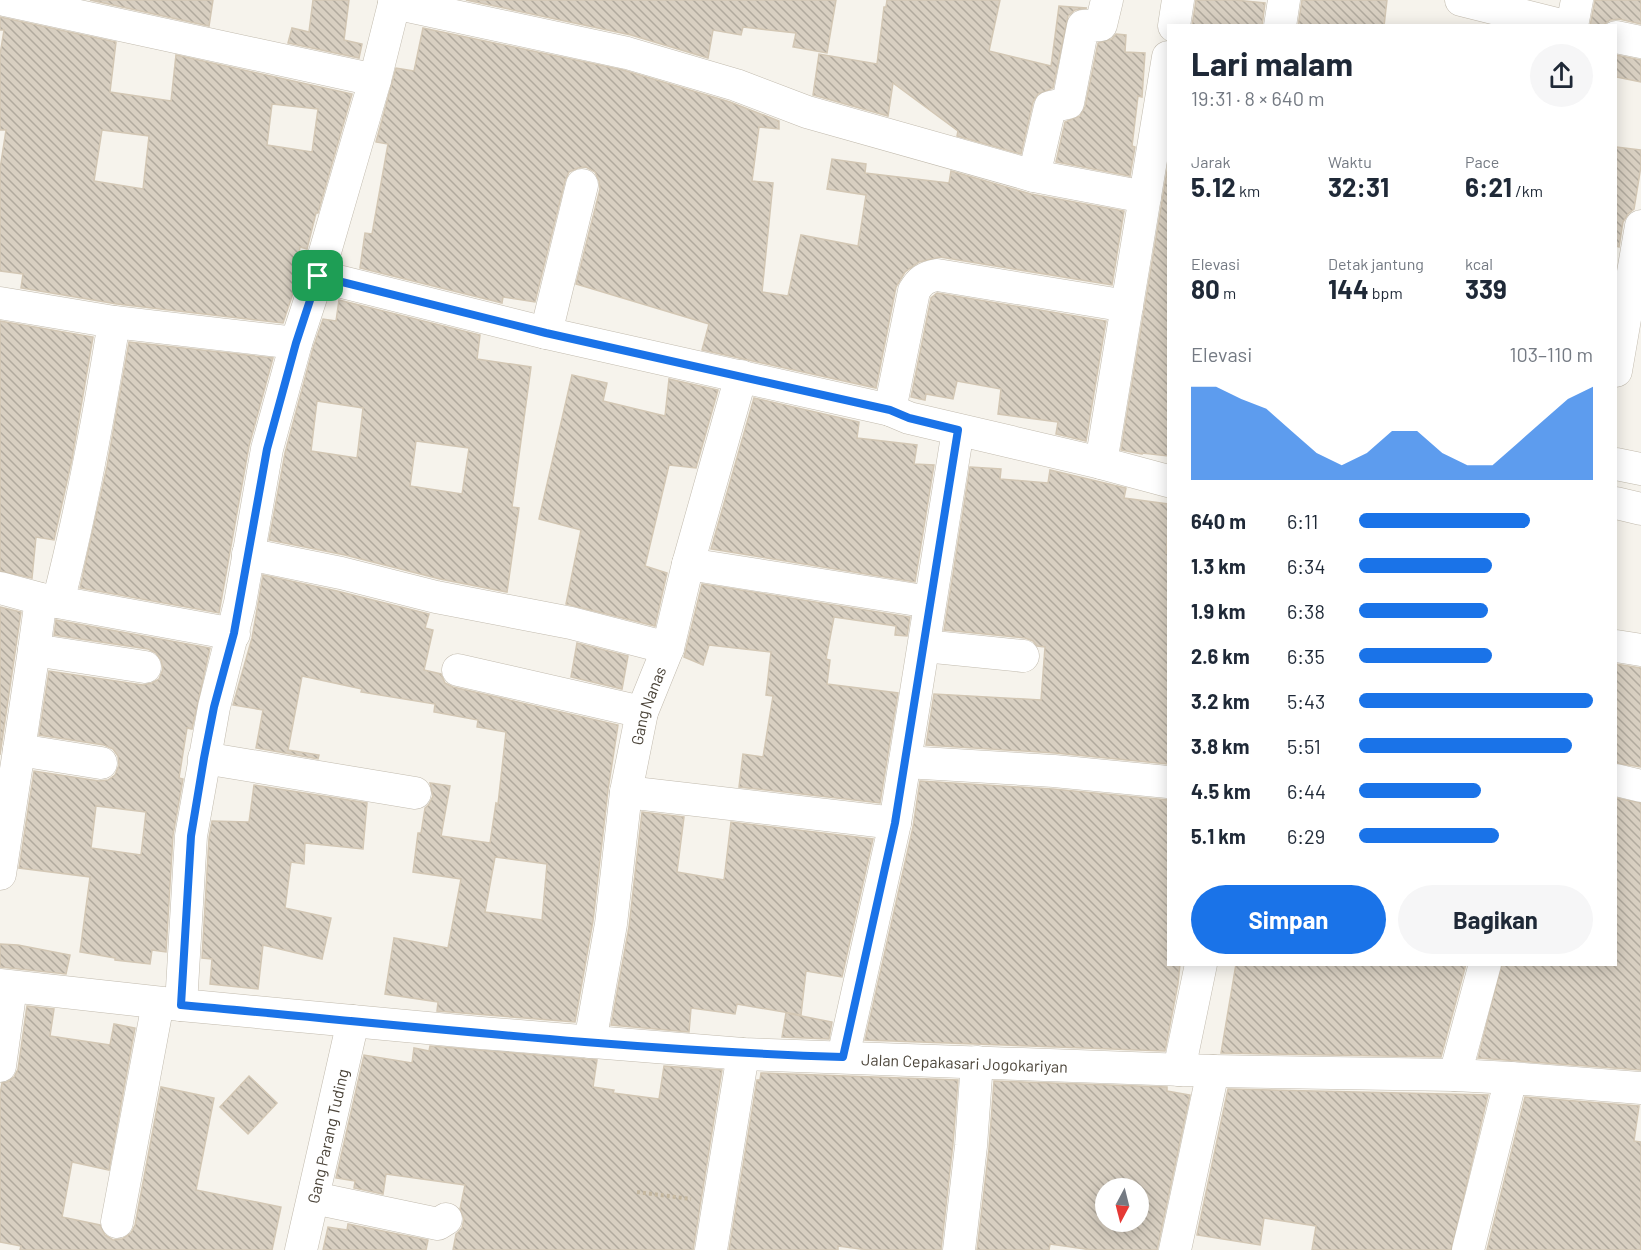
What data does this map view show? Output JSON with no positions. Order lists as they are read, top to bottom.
{
  "streets": {
    "street": ["Gang Nanas", "Jalan Cepakasari Jogokariyan", "Gang Parang Tuding"]
  },
  "crossings": [
    ["Gang Nanas", "Jalan Cepakasari Jogokariyan"],
    ["Jalan Cepakasari Jogokariyan", "Gang Parang Tuding"]
  ],
  "north": "bottom",
  "page": {
    "heading": ["Lari malam", "19:31 · 8 × 640 m"],
    "stats": [
      ["Jarak", "5.12 km"],
      ["Waktu", "32:31"],
      ["Pace", "6:21 /km"],
      ["Elevasi", "80 m"],
      ["Detak jantung", "144 bpm"],
      ["kcal", "339"]
    ],
    "chart": ["Elevasi", "103–110 m"],
    "list": [
      {
        "name": "640 m",
        "note": "6:11"
      },
      {
        "name": "1.3 km",
        "note": "6:34"
      },
      {
        "name": "1.9 km",
        "note": "6:38"
      },
      {
        "name": "2.6 km",
        "note": "6:35"
      },
      {
        "name": "3.2 km",
        "note": "5:43"
      },
      {
        "name": "3.8 km",
        "note": "5:51"
      },
      {
        "name": "4.5 km",
        "note": "6:44"
      },
      {
        "name": "5.1 km",
        "note": "6:29"
      }
    ],
    "buttons": ["Simpan", "Bagikan"]
  }
}
